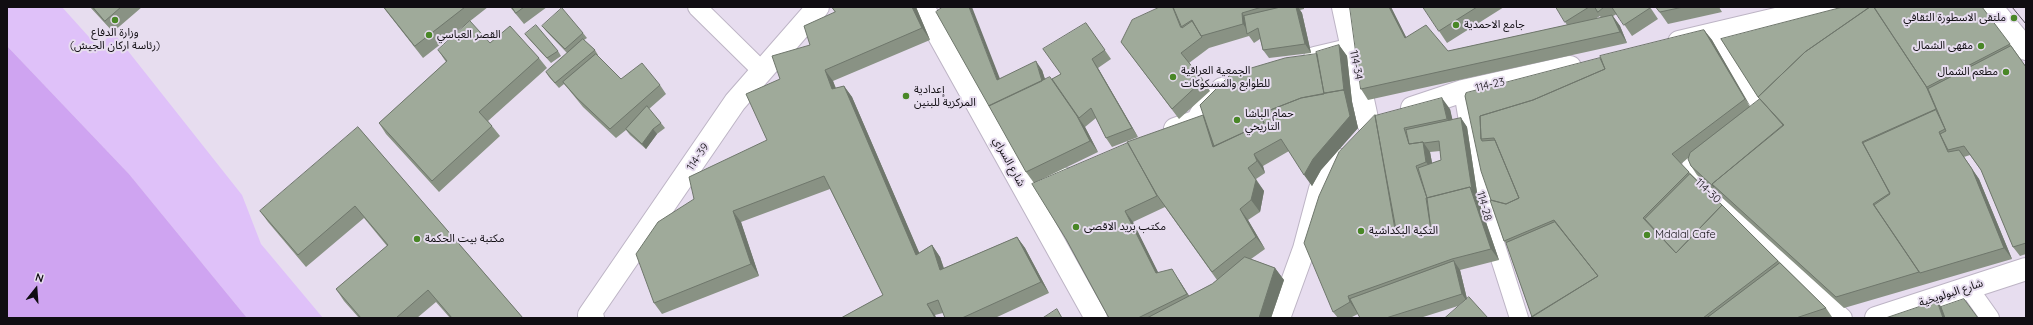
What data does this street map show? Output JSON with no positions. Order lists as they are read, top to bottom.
{
  "streets": {
    "street": [
      "114-34",
      "114-23",
      "114-39",
      "شارع السراي",
      "شارع البولويخية"
    ],
    "lane": ["114-30", "114-28"]
  },
  "crossings": [
    ["114-34", "114-23"],
    ["114-23", "114-28"]
  ],
  "places": [
    "ملتقى الاسطورة الثقافي",
    "وزارة الدفاع (رئاسة اركان الجيش)",
    "جامع الاحمدية",
    "القصر العباسي",
    "مقهی الشمال",
    "مطعم الشمال",
    "الجمعية العراقية للطوابع والمسكوكات",
    "إعدادية المركزية للبنين",
    "حمام الباشا التاريخي",
    "مكتب بريد الاقصى",
    "التكية البكداشية",
    "Mdalal Cafe",
    "مكتبة بيت الحكمة"
  ],
  "north": "top"
}
